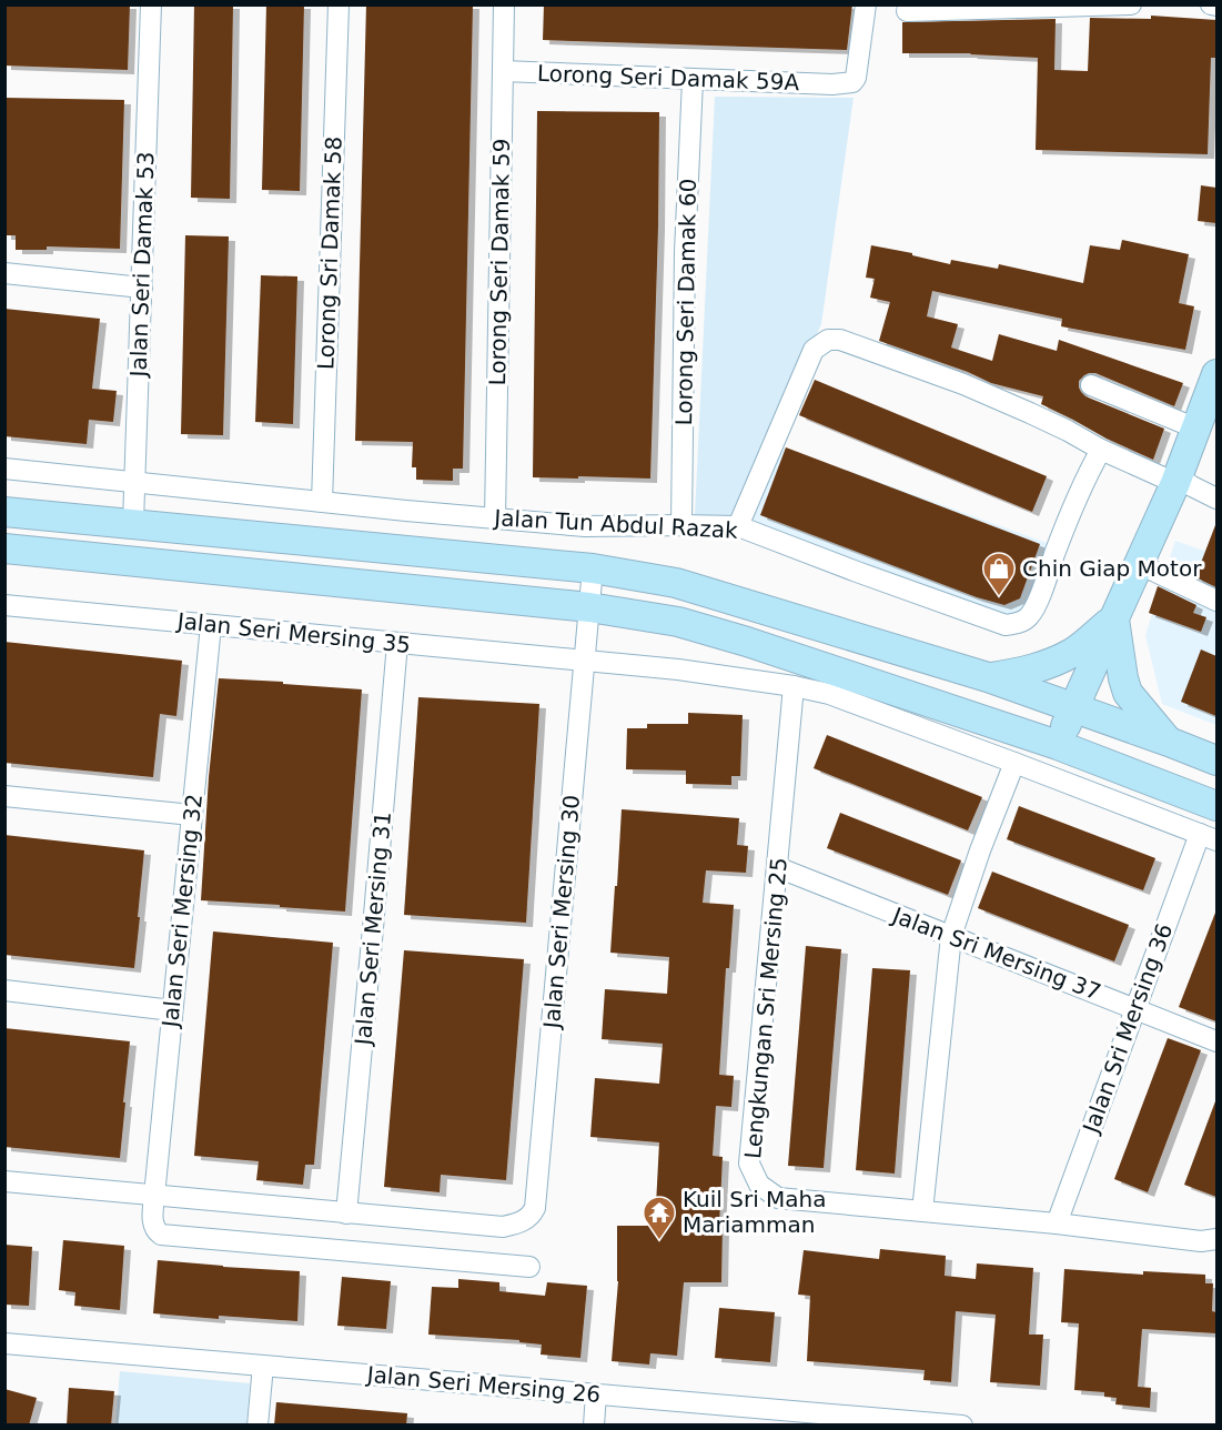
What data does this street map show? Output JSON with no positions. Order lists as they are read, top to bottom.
{
  "streets": {
    "main road": ["Jalan Tun Abdul Razak"],
    "street": [
      "Lorong Seri Damak 59A",
      "Lorong Sri Damak 58",
      "Lorong Seri Damak 59",
      "Jalan Seri Damak 53",
      "Lorong Seri Damak 60",
      "Jalan Seri Mersing 35",
      "Jalan Seri Mersing 32",
      "Jalan Seri Mersing 30",
      "Jalan Seri Mersing 31",
      "Jalan Sri Mersing 37",
      "Lengkungan Sri Mersing 25",
      "Jalan Sri Mersing 36",
      "Jalan Seri Mersing 26"
    ]
  },
  "crossings": [
    ["Lorong Seri Damak 59A", "Lorong Seri Damak 59"],
    ["Lorong Seri Damak 59A", "Lorong Seri Damak 60"],
    ["Lorong Sri Damak 58", "Jalan Tun Abdul Razak"],
    ["Lorong Seri Damak 59", "Jalan Tun Abdul Razak"],
    ["Jalan Seri Damak 53", "Jalan Tun Abdul Razak"],
    ["Lorong Seri Damak 60", "Jalan Tun Abdul Razak"],
    ["Jalan Tun Abdul Razak", "Jalan Seri Mersing 30"],
    ["Jalan Seri Mersing 35", "Jalan Seri Mersing 32"],
    ["Jalan Seri Mersing 35", "Jalan Seri Mersing 30"],
    ["Jalan Seri Mersing 35", "Jalan Seri Mersing 31"],
    ["Jalan Seri Mersing 30", "Jalan Seri Mersing 31"],
    ["Jalan Sri Mersing 37", "Lengkungan Sri Mersing 25"],
    ["Jalan Sri Mersing 37", "Jalan Sri Mersing 36"],
    ["Lengkungan Sri Mersing 25", "Jalan Sri Mersing 36"]
  ],
  "places": {
    "shop": ["Chin Giap Motor"],
    "temple": ["Kuil Sri Maha Mariamman"]
  }
}
